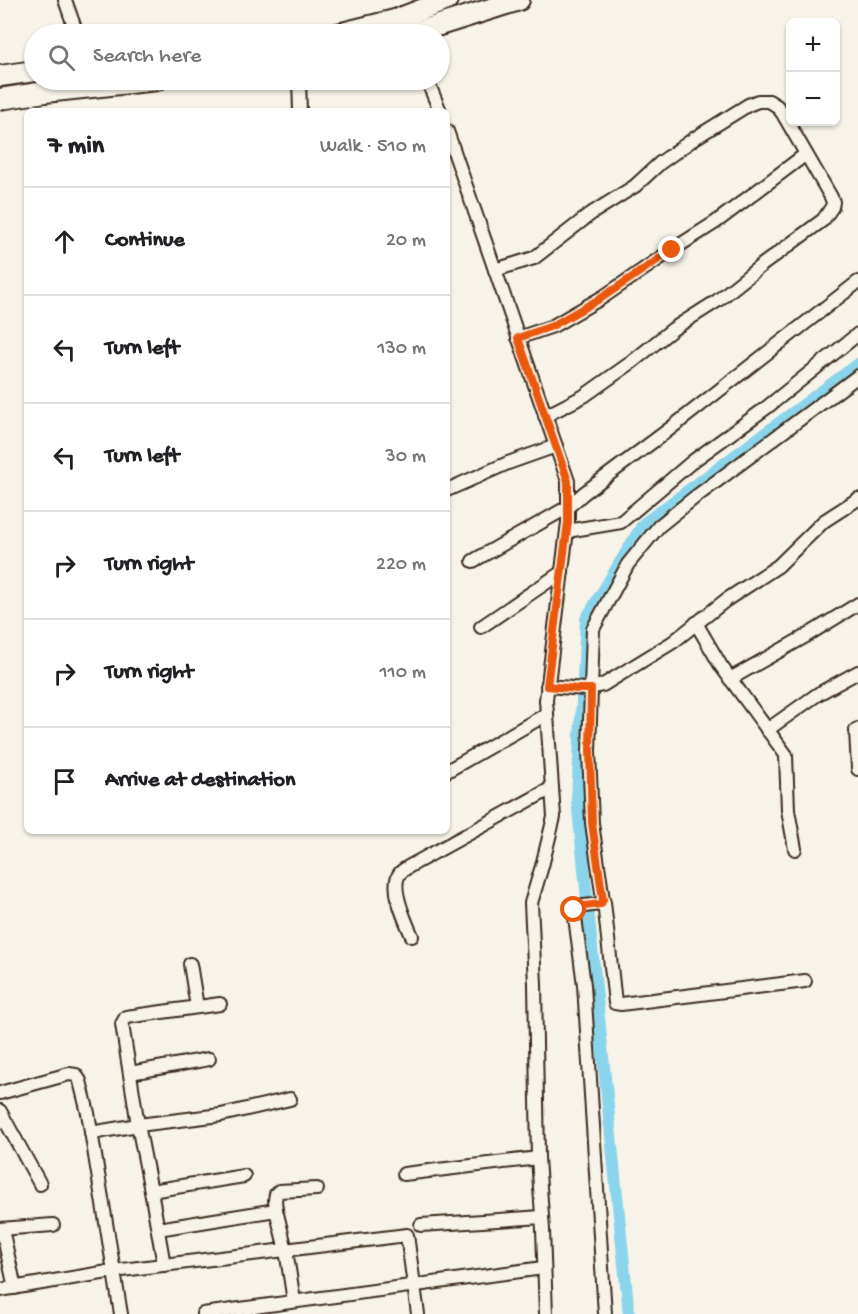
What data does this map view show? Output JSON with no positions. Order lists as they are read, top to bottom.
{
  "page": {
    "map_buttons": ["+", "−"],
    "search": "Search here",
    "heading": ["7 min", "Walk · 510 m"],
    "list": [
      ["Continue", "20 m"],
      ["Turn left", "130 m"],
      ["Turn left", "30 m"],
      ["Turn right", "220 m"],
      ["Turn right", "110 m"],
      "Arrive at destination"
    ]
  }
}
